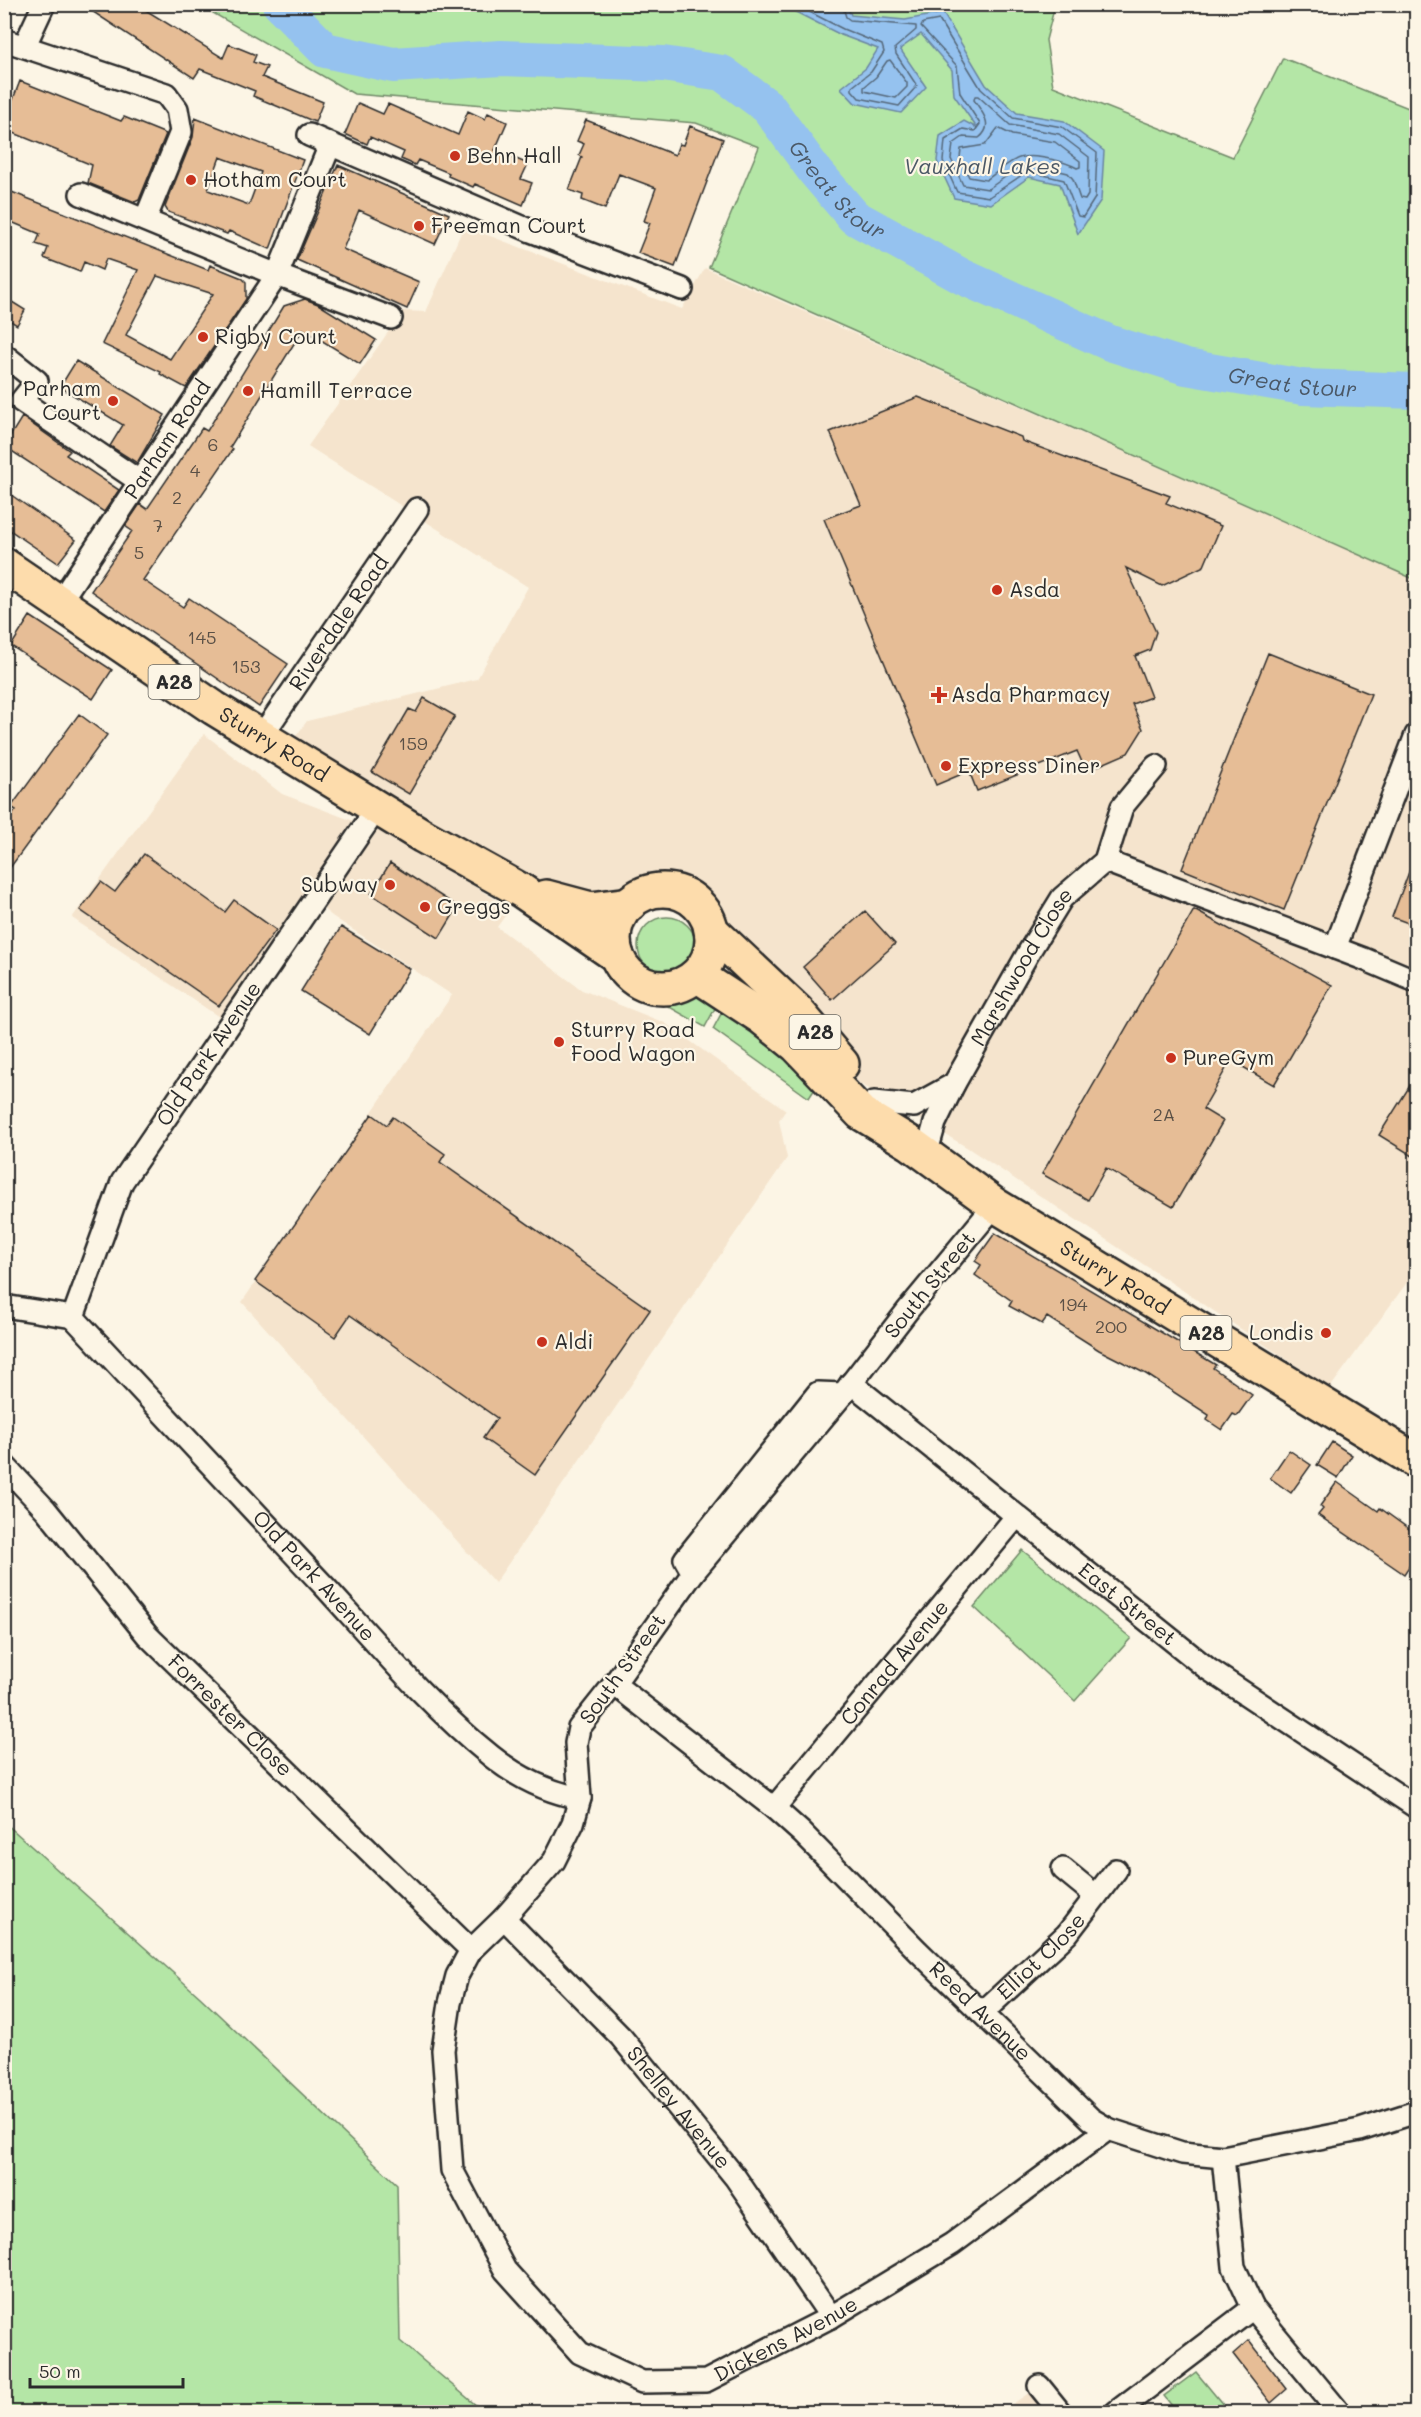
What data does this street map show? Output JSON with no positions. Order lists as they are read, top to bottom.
{
  "streets": {
    "highway": ["A28", "Sturry Road"],
    "street": [
      "Parham Road",
      "Riverdale Road",
      "Marshwood Close",
      "Old Park Avenue",
      "South Street",
      "East Street",
      "Conrad Avenue",
      "Forrester Close",
      "Elliot Close",
      "Reed Avenue",
      "Shelley Avenue",
      "Dickens Avenue"
    ]
  },
  "crossings": [
    ["Parham Road", "Sturry Road"],
    ["Riverdale Road", "Sturry Road"],
    ["Sturry Road", "Marshwood Close"],
    ["Sturry Road", "Old Park Avenue"],
    ["Sturry Road", "South Street"],
    ["Old Park Avenue", "South Street"],
    ["South Street", "East Street"],
    ["South Street", "Forrester Close"],
    ["South Street", "Reed Avenue"],
    ["South Street", "Shelley Avenue"],
    ["South Street", "Dickens Avenue"],
    ["East Street", "Conrad Avenue"],
    ["Conrad Avenue", "Reed Avenue"],
    ["Forrester Close", "Dickens Avenue"],
    ["Elliot Close", "Reed Avenue"],
    ["Reed Avenue", "Dickens Avenue"],
    ["Shelley Avenue", "Dickens Avenue"]
  ],
  "water": ["Vauxhall Lakes", "Great Stour"],
  "places": {
    "other": [
      "Behn Hall",
      "Hotham Court",
      "Freeman Court",
      "Rigby Court",
      "Hamill Terrace",
      "Parham Court",
      "Asda",
      "Express Diner",
      "Subway",
      "Greggs",
      "Sturry Road Food Wagon",
      "PureGym",
      "Londis",
      "Aldi"
    ],
    "health": ["Asda Pharmacy"]
  },
  "house_numbers": [
    "6",
    "4",
    "2",
    "7",
    "5",
    "145",
    "153",
    "159",
    "2A",
    "194",
    "200"
  ],
  "scale_bar": "50 m"
}
